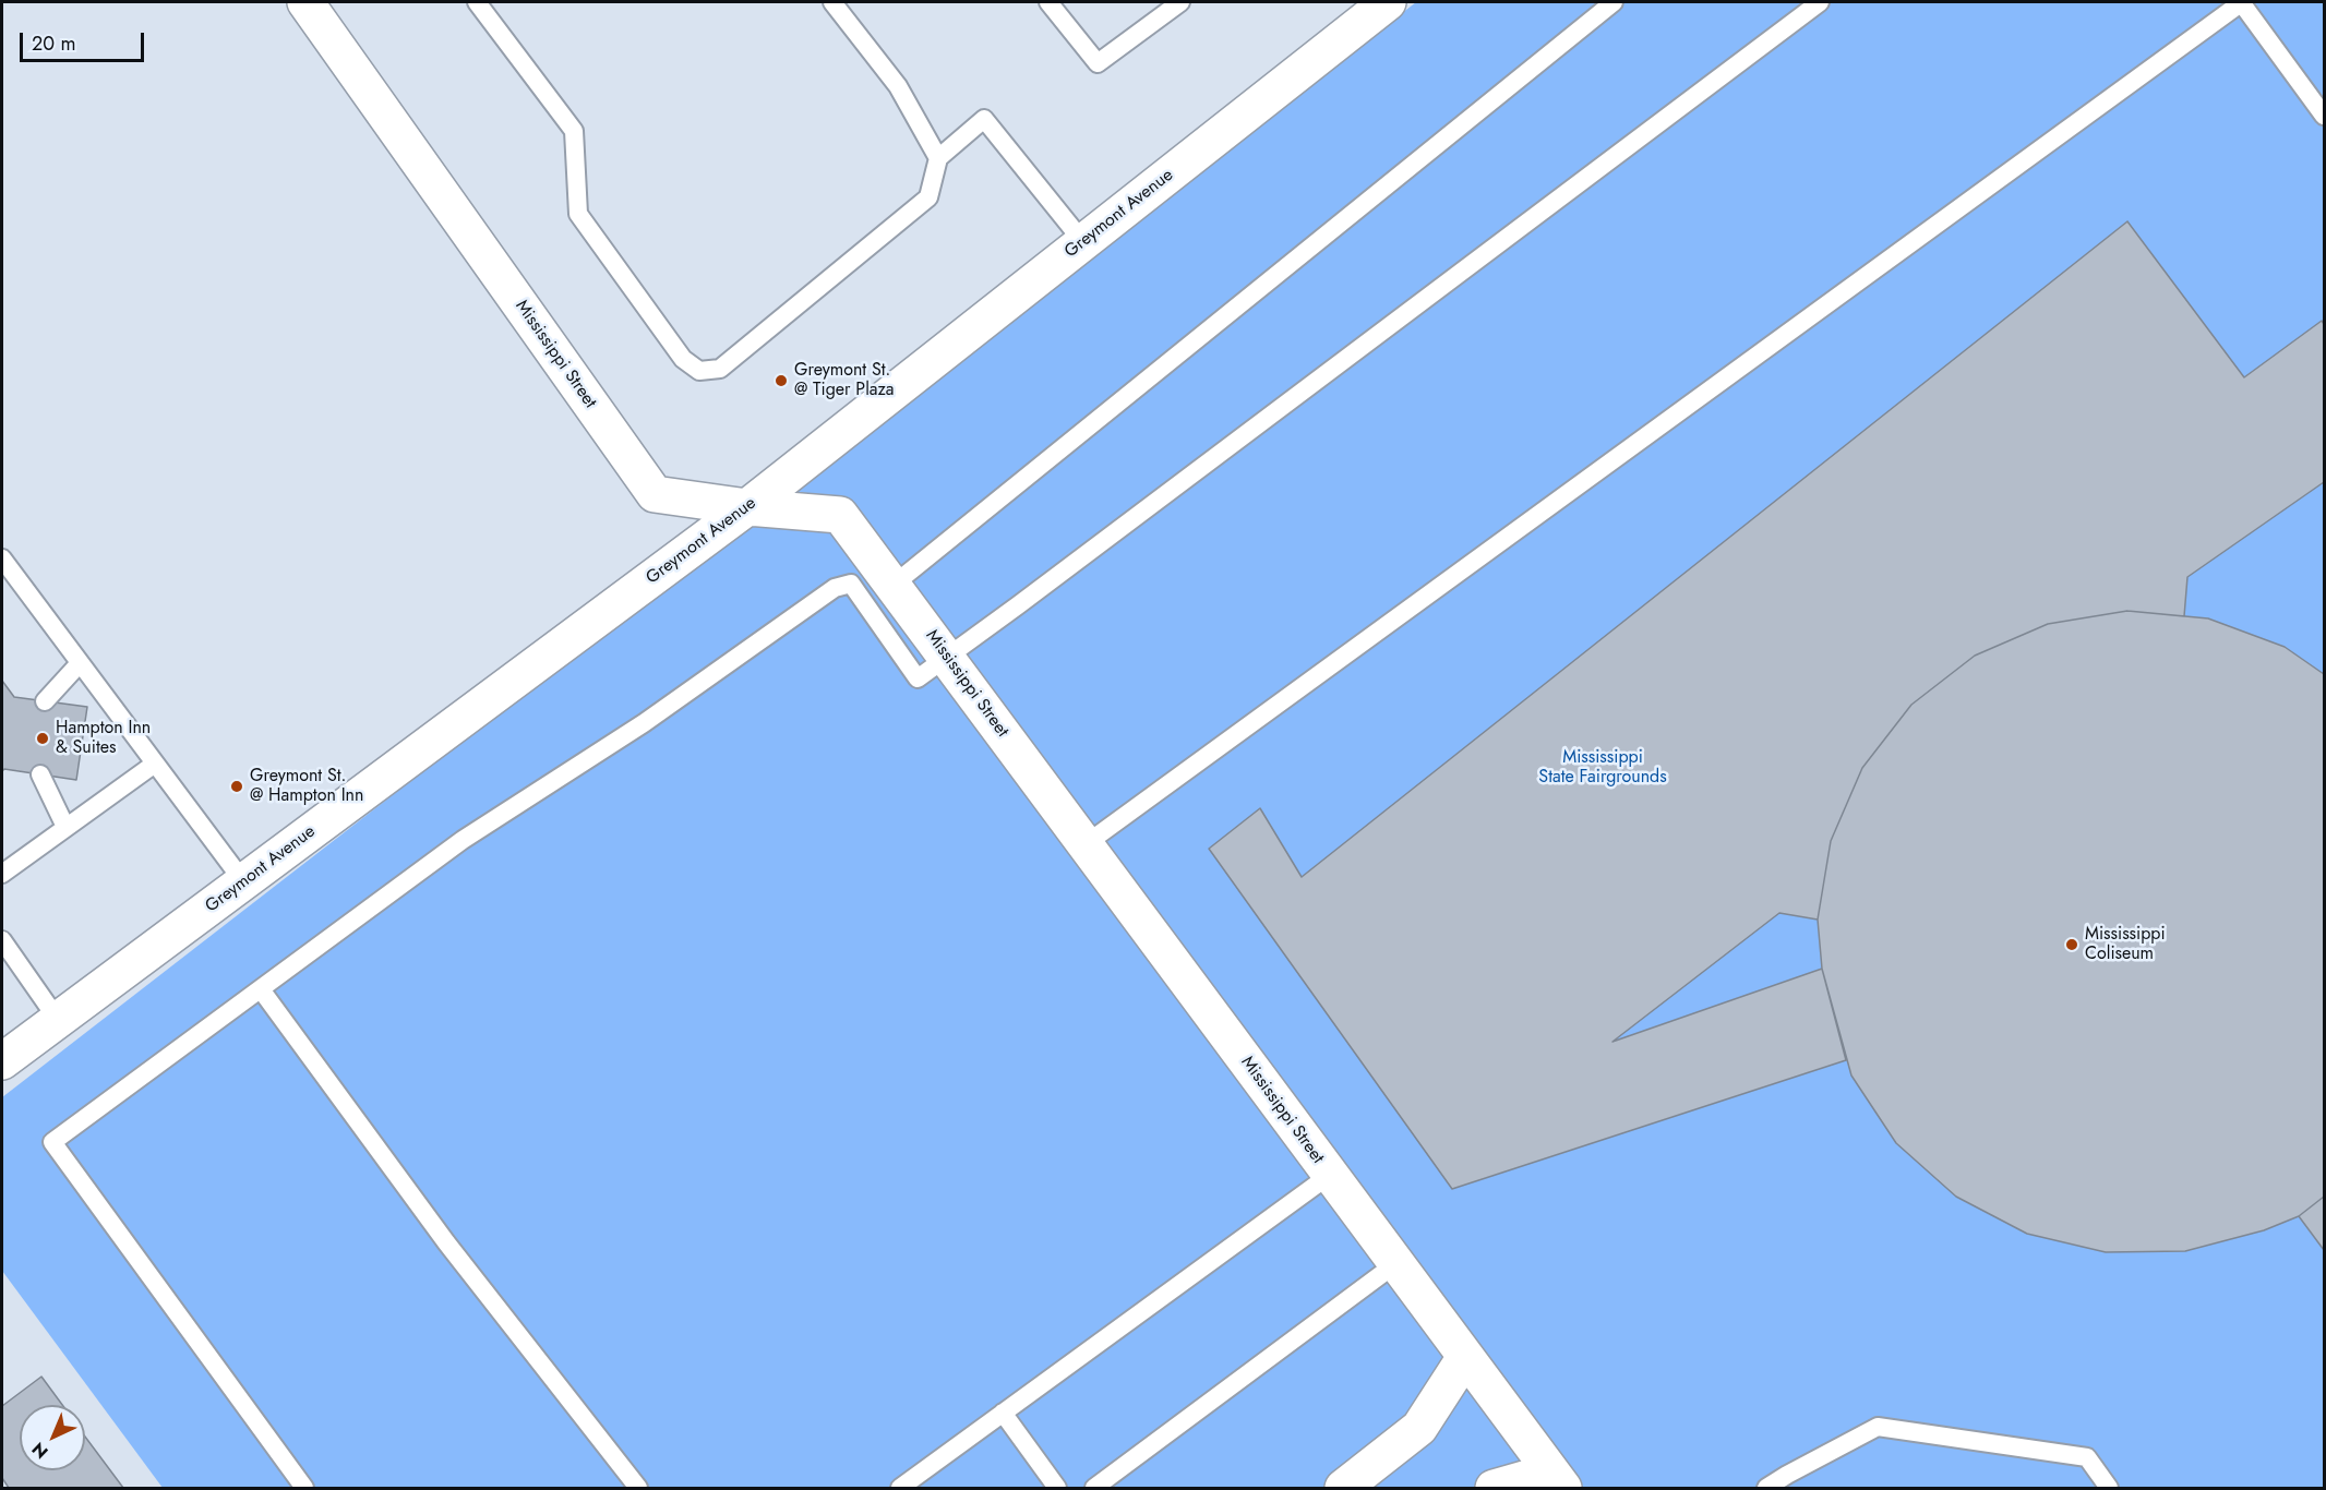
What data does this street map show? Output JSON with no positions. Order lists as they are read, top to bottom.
{
  "streets": {
    "street": ["Greymont Avenue", "Mississippi Street"]
  },
  "crossings": [
    ["Greymont Avenue", "Mississippi Street"]
  ],
  "parks": ["Mississippi State Fairgrounds"],
  "places": [
    "Greymont St. @ Tiger Plaza",
    "Hampton Inn & Suites",
    "Greymont St. @ Hampton Inn",
    "Mississippi Coliseum"
  ],
  "scale_bar": "20 m",
  "north": "bottom left"
}
